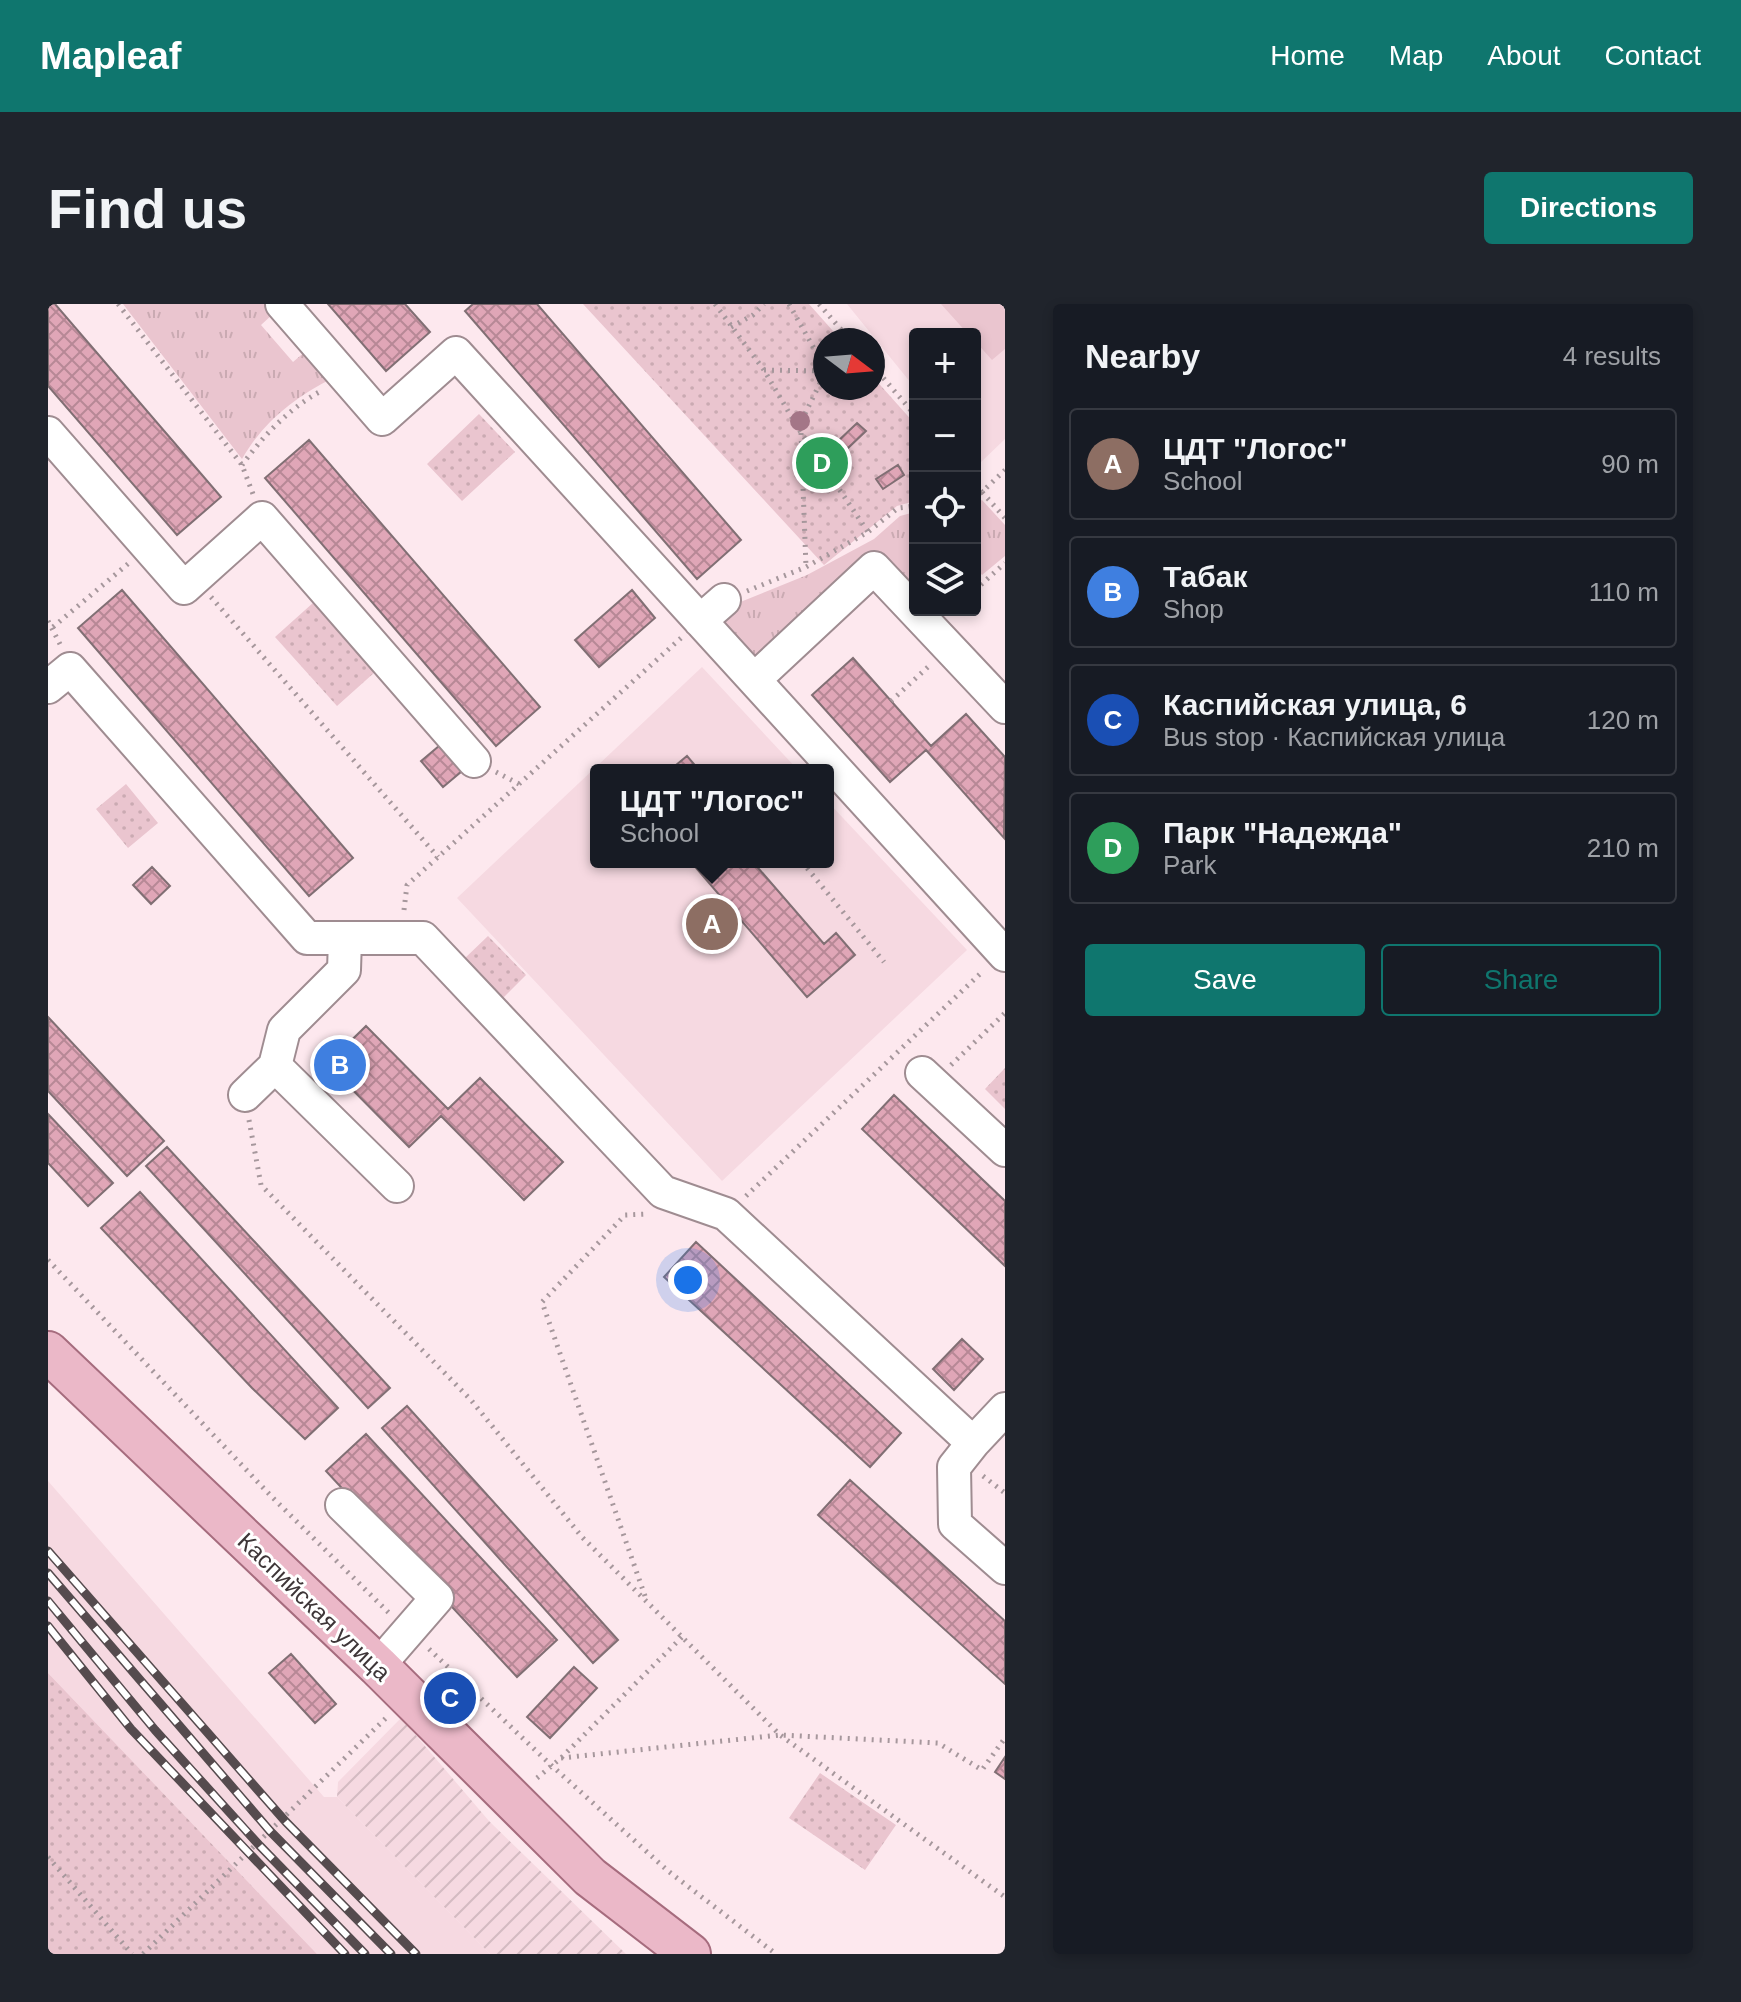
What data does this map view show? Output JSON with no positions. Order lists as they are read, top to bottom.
{
  "streets": {
    "main road": ["Каспийская улица"]
  },
  "north": "right",
  "page": {
    "header": "Mapleaf",
    "nav": [
      "Home",
      "Map",
      "About",
      "Contact"
    ],
    "buttons": [
      "Directions",
      ["Save", "Share"]
    ],
    "title": "Find us",
    "heading": ["Nearby", "4 results"],
    "map_buttons": ["+", "−"],
    "list": [
      {
        "mark": "A",
        "name": "ЦДТ \"Логос\"",
        "note": "School",
        "value": "90 m"
      },
      {
        "mark": "B",
        "name": "Табак",
        "note": "Shop",
        "value": "110 m"
      },
      {
        "mark": "C",
        "name": "Каспийская улица, 6",
        "note": "Bus stop · Каспийская улица",
        "value": "120 m"
      },
      {
        "mark": "D",
        "name": "Парк \"Надежда\"",
        "note": "Park",
        "value": "210 m"
      }
    ],
    "pins": [
      "D",
      "A",
      "B",
      "C"
    ],
    "popup": ["ЦДТ \"Логос\"", "School"]
  }
}
